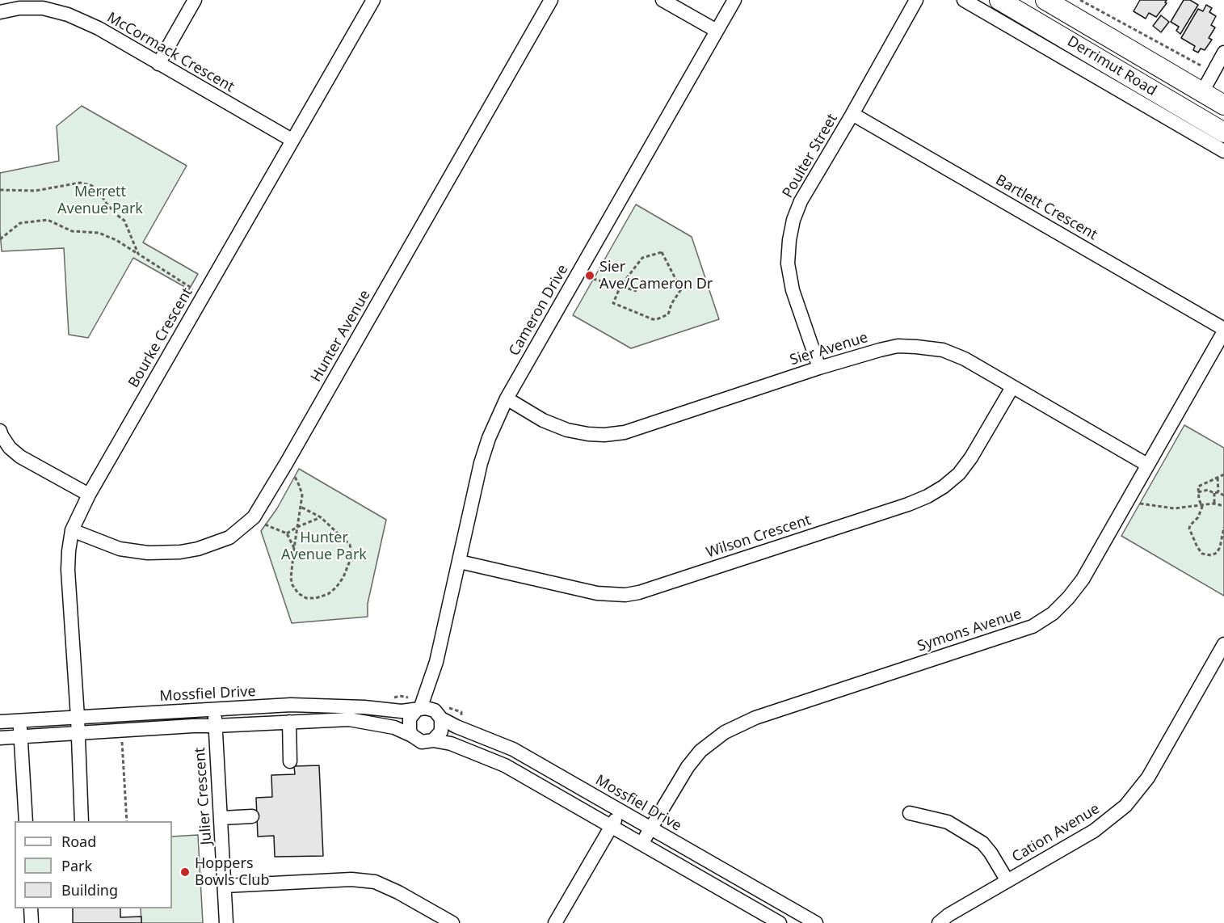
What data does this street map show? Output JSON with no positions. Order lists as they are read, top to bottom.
{
  "streets": {
    "highway": ["Derrimut Road"],
    "street": [
      "McCormack Crescent",
      "Poulter Street",
      "Bartlett Crescent",
      "Cameron Drive",
      "Hunter Avenue",
      "Bourke Crescent",
      "Sier Avenue",
      "Wilson Crescent",
      "Symons Avenue",
      "Mossfiel Drive",
      "Julier Crescent",
      "Cation Avenue"
    ]
  },
  "crossings": [
    ["McCormack Crescent", "Bourke Crescent"],
    ["Poulter Street", "Bartlett Crescent"],
    ["Poulter Street", "Sier Avenue"],
    ["Bartlett Crescent", "Symons Avenue"],
    ["Cameron Drive", "Sier Avenue"],
    ["Cameron Drive", "Wilson Crescent"],
    ["Cameron Drive", "Mossfiel Drive"],
    ["Hunter Avenue", "Bourke Crescent"],
    ["Bourke Crescent", "Mossfiel Drive"],
    ["Sier Avenue", "Wilson Crescent"],
    ["Sier Avenue", "Symons Avenue"],
    ["Symons Avenue", "Mossfiel Drive"],
    ["Mossfiel Drive", "Julier Crescent"]
  ],
  "parks": ["Merrett Avenue Park", "Hunter Avenue Park"],
  "places": ["Sier Ave/Cameron Dr", "Hoppers Bowls Club"],
  "legend": ["Road", "Park", "Building"]
}
